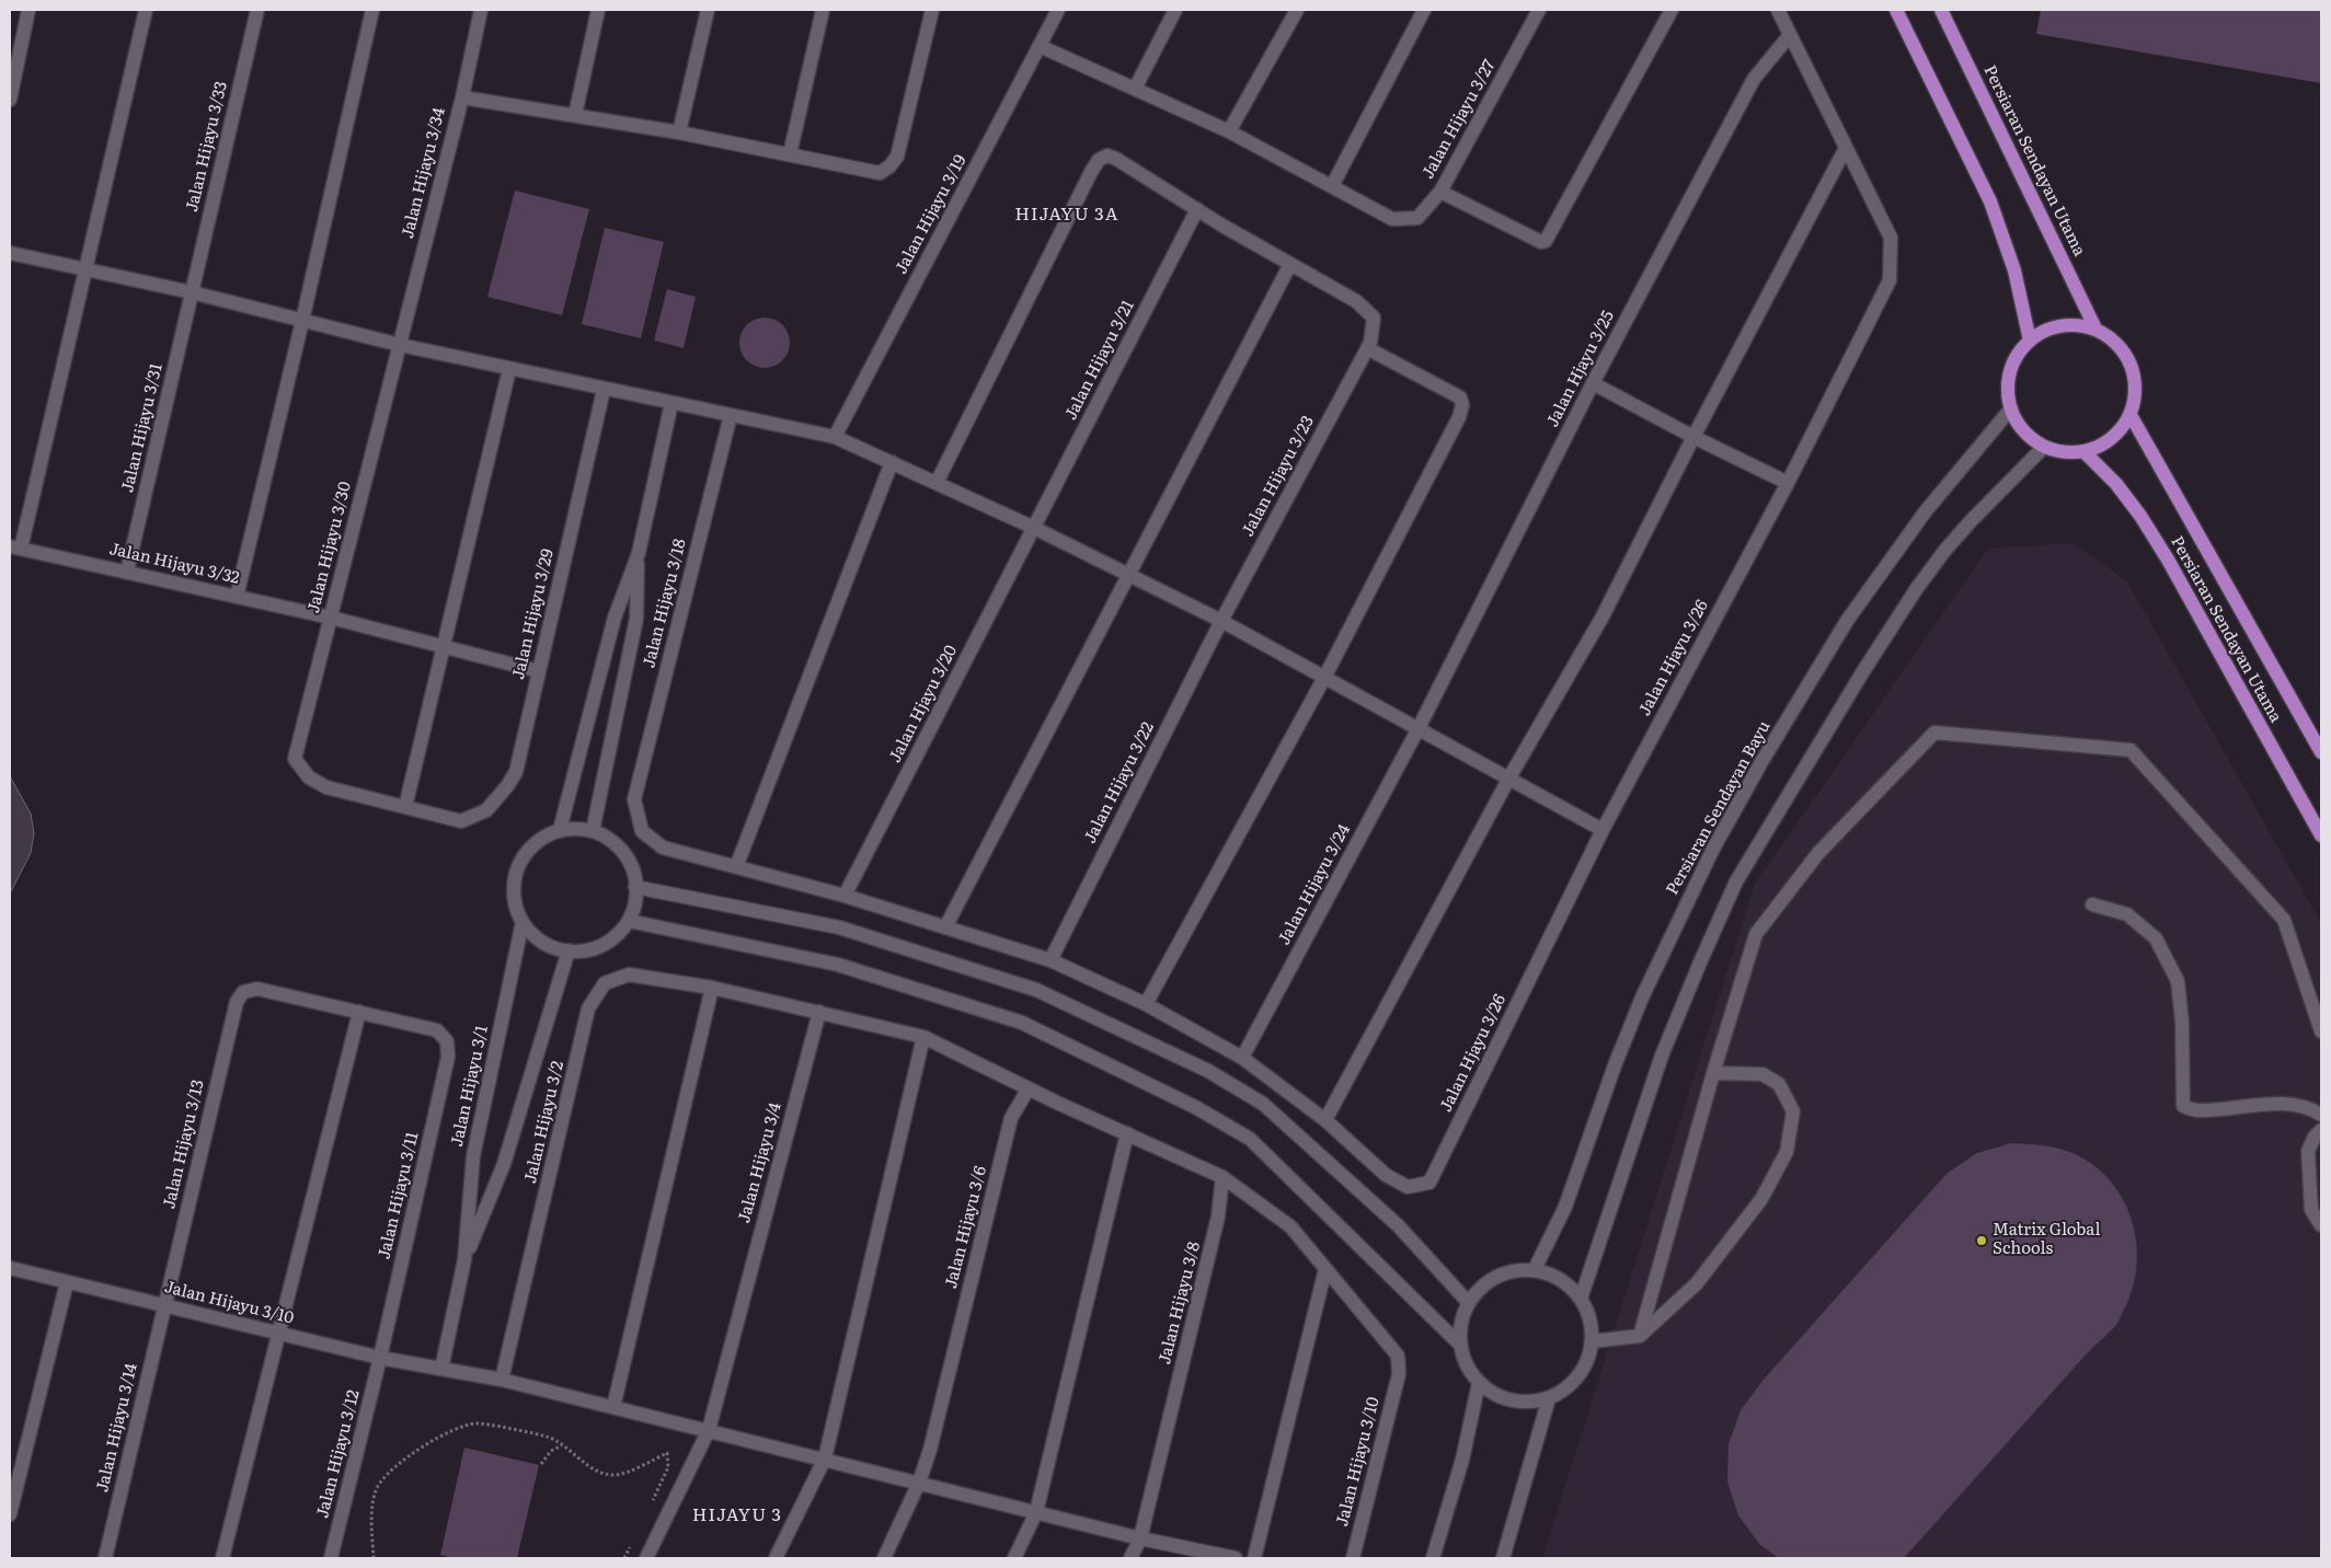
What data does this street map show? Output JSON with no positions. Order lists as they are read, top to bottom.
{
  "streets": {
    "main road": ["Persiaran Sendayan Utama"],
    "street": [
      "Jalan Hijayu 3/27",
      "Jalan Hijayu 3/33",
      "Jalan Hijayu 3/34",
      "Jalan Hijayu 3/19",
      "Jalan Hijayu 3/21",
      "Jalan Hjayu 3/25",
      "Jalan Hijayu 3/31",
      "Jalan Hijayu 3/23",
      "Jalan Hijayu 3/30",
      "Jalan Hijayu 3/32",
      "Jalan Hijayu 3/18",
      "Jalan Hijayu 3/29",
      "Jalan Hjayu 3/26",
      "Jalan Hjayu 3/20",
      "Jalan Hijayu 3/22",
      "Persiaran Sendayan Bayu",
      "Jalan Hijayu 3/24",
      "Jalan Hijayu 3/1",
      "Jalan Hijayu 3/2",
      "Jalan Hijayu 3/13",
      "Jalan Hijayu 3/4",
      "Jalan Hijayu 3/11",
      "Jalan Hijayu 3/6",
      "Jalan Hijayu 3/10",
      "Jalan Hijayu 3/8",
      "Jalan Hijayu 3/14",
      "Jalan Hijayu 3/12"
    ]
  },
  "crossings": [
    ["Jalan Hijayu 3/27", "Jalan Hijayu 3/19"],
    ["Jalan Hijayu 3/33", "Jalan Hijayu 3/31"],
    ["Persiaran Sendayan Utama", "Persiaran Sendayan Bayu"],
    ["Jalan Hijayu 3/34", "Jalan Hijayu 3/30"],
    ["Jalan Hijayu 3/21", "Jalan Hjayu 3/20"],
    ["Jalan Hjayu 3/25", "Jalan Hjayu 3/26"],
    ["Jalan Hjayu 3/25", "Jalan Hijayu 3/24"],
    ["Jalan Hijayu 3/31", "Jalan Hijayu 3/32"],
    ["Jalan Hijayu 3/23", "Jalan Hijayu 3/22"],
    ["Jalan Hijayu 3/30", "Jalan Hijayu 3/32"],
    ["Jalan Hijayu 3/30", "Jalan Hijayu 3/29"],
    ["Jalan Hijayu 3/32", "Jalan Hijayu 3/29"],
    ["Jalan Hijayu 3/1", "Jalan Hijayu 3/10"],
    ["Jalan Hijayu 3/2", "Jalan Hijayu 3/10"],
    ["Jalan Hijayu 3/13", "Jalan Hijayu 3/11"],
    ["Jalan Hijayu 3/13", "Jalan Hijayu 3/10"],
    ["Jalan Hijayu 3/13", "Jalan Hijayu 3/14"],
    ["Jalan Hijayu 3/4", "Jalan Hijayu 3/10"],
    ["Jalan Hijayu 3/11", "Jalan Hijayu 3/10"],
    ["Jalan Hijayu 3/11", "Jalan Hijayu 3/12"],
    ["Jalan Hijayu 3/6", "Jalan Hijayu 3/10"],
    ["Jalan Hijayu 3/10", "Jalan Hijayu 3/8"],
    ["Jalan Hijayu 3/10", "Jalan Hijayu 3/14"],
    ["Jalan Hijayu 3/10", "Jalan Hijayu 3/12"]
  ],
  "districts": ["HIJAYU 3A", "HIJAYU 3"],
  "places": ["Matrix Global Schools"]
}
